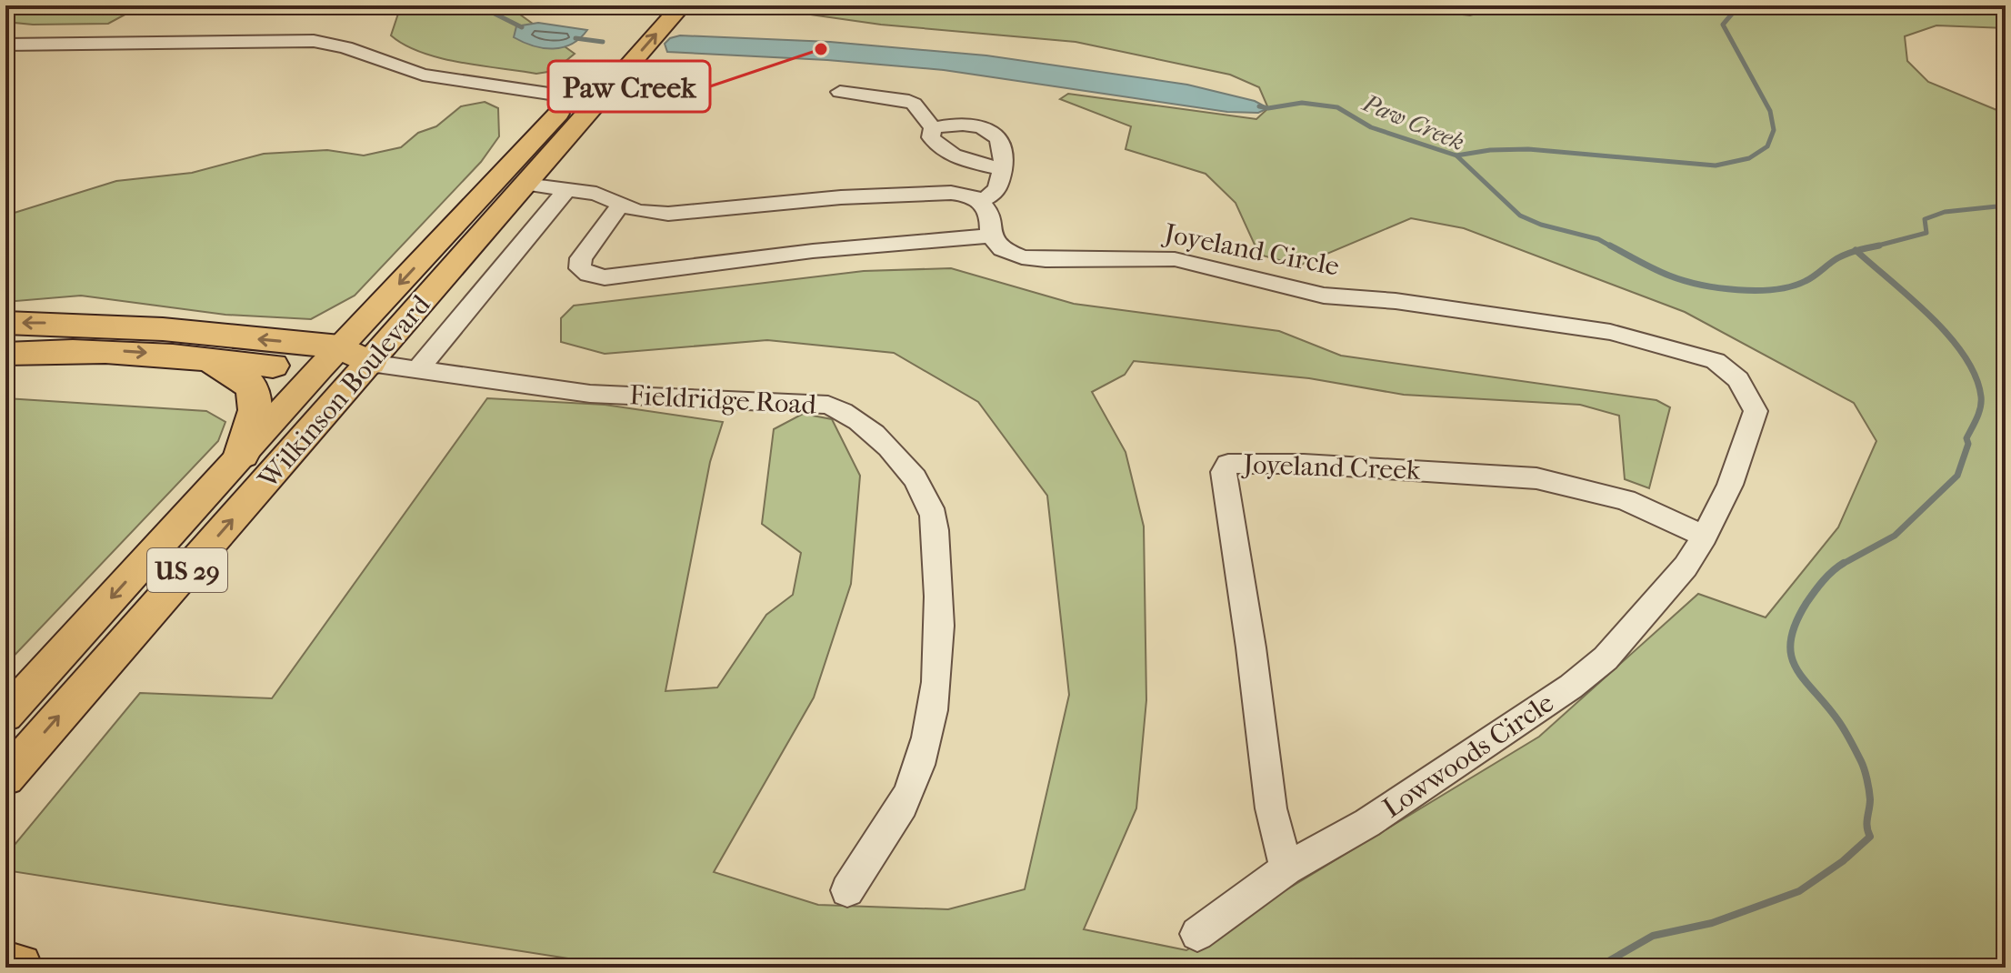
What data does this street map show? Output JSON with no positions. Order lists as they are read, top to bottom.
{
  "streets": {
    "main road": ["Wilkinson Boulevard", "US 29"],
    "street": [
      "Joyeland Circle",
      "Fieldridge Road",
      "Joyeland Creek",
      "Lowwoods Circle"
    ]
  },
  "crossings": [
    ["Joyeland Circle", "Joyeland Creek"],
    ["Joyeland Circle", "Lowwoods Circle"],
    ["Wilkinson Boulevard", "Fieldridge Road"],
    ["Joyeland Creek", "Lowwoods Circle"]
  ],
  "water": ["Paw Creek"],
  "places": ["Paw Creek"]
}
